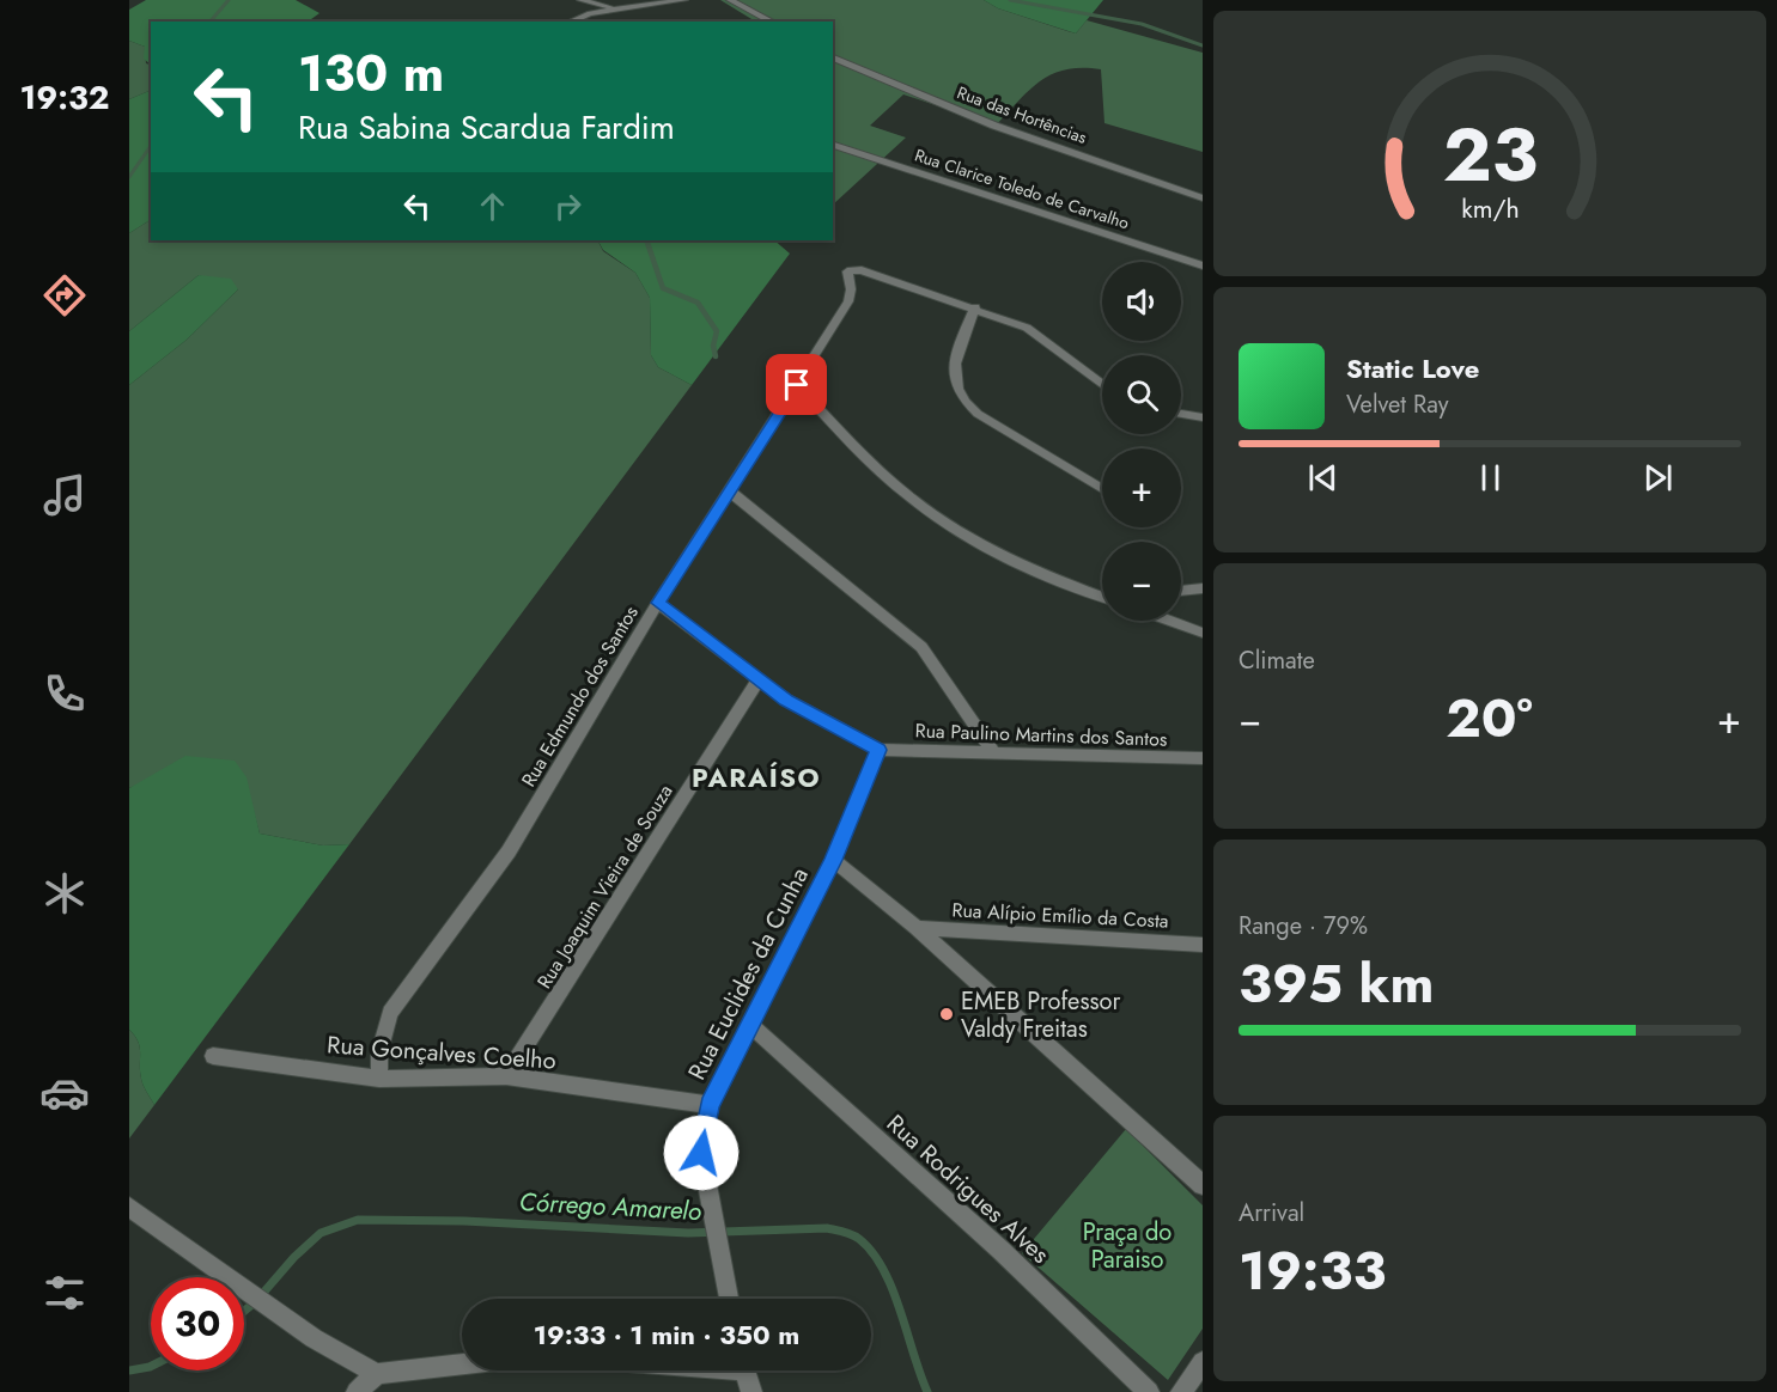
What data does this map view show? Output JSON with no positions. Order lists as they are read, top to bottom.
{
  "streets": {
    "street": [
      "Rua das Hortências",
      "Rua Clarice Toledo de Carvalho",
      "Rua Edmundo dos Santos",
      "Rua Paulino Martins dos Santos",
      "Rua Joaquim Vieira de Souza",
      "Rua Alípio Emílio da Costa",
      "Rua Euclides da Cunha",
      "Rua Gonçalves Coelho",
      "Rua Rodrigues Alves"
    ]
  },
  "crossings": [
    ["Rua Edmundo dos Santos", "Rua Gonçalves Coelho"],
    ["Rua Paulino Martins dos Santos", "Rua Euclides da Cunha"],
    ["Rua Joaquim Vieira de Souza", "Rua Gonçalves Coelho"],
    ["Rua Euclides da Cunha", "Rua Gonçalves Coelho"],
    ["Rua Euclides da Cunha", "Rua Rodrigues Alves"]
  ],
  "districts": ["PARAÍSO"],
  "water": ["Córrego Amarelo"],
  "parks": ["Praça do Paraiso"],
  "places": ["EMEB Professor Valdy Freitas"],
  "page": {
    "tabs": "19:32",
    "turn": ["130 m", "Rua Sabina Scardua Fardim"],
    "map_buttons": ["+", "−"],
    "song": ["Static Love", "Velvet Ray"],
    "tile": [
      "Climate",
      ["Range · 79%", "395 km"],
      ["Arrival", "19:33"]
    ],
    "heat": ["−", "20°", "+"],
    "limit": "30",
    "trip": "19:33 · 1 min · 350 m",
    "gauge": ["23", "km/h"]
  }
}
